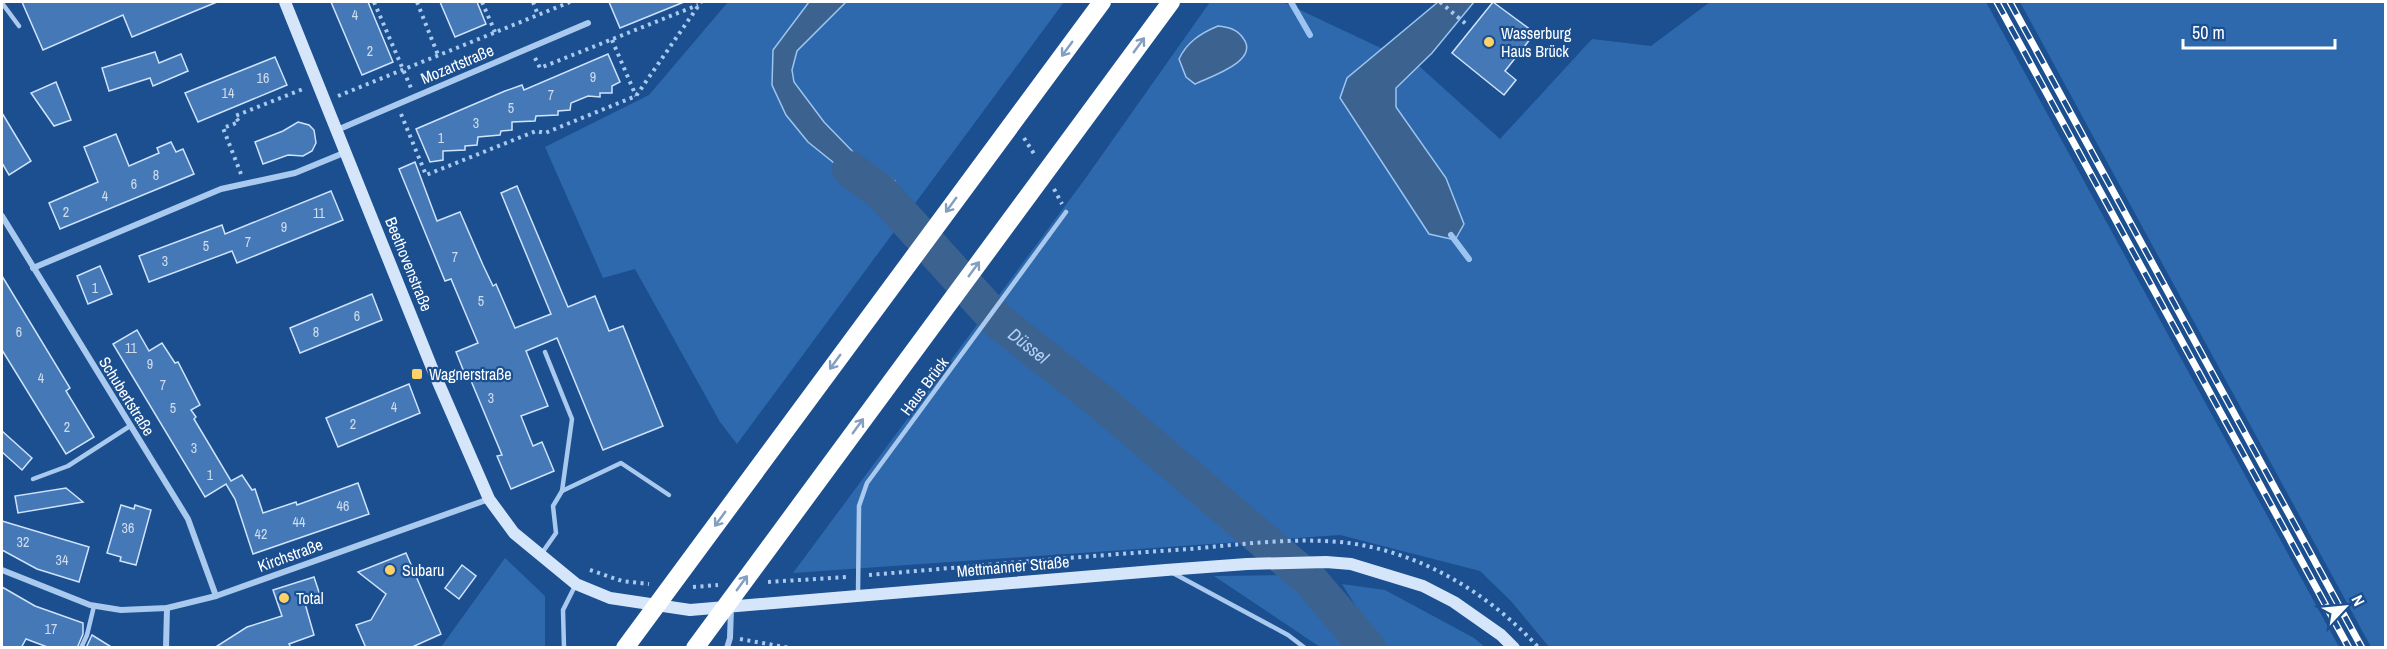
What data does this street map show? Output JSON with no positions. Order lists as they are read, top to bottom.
{
  "streets": {
    "main road": ["Beethovenstraße", "Mettmanner Straße"],
    "street": ["Mozartstraße", "Schubertstraße", "Kirchstraße"],
    "lane": ["Haus Brück"]
  },
  "crossings": [
    ["Mozartstraße", "Beethovenstraße"],
    ["Beethovenstraße", "Kirchstraße"],
    ["Beethovenstraße", "Mettmanner Straße"],
    ["Haus Brück", "Mettmanner Straße"],
    ["Schubertstraße", "Kirchstraße"]
  ],
  "water": ["Düssel"],
  "places": {
    "other": ["Wasserburg Haus Brück", "Subaru", "Total"],
    "transit": ["Wagnerstraße"]
  },
  "house_numbers": [
    "4",
    "2",
    "9",
    "16",
    "14",
    "7",
    "5",
    "3",
    "1",
    "8",
    "6",
    "4",
    "2",
    "11",
    "9",
    "7",
    "5",
    "7",
    "3",
    "1",
    "5",
    "6",
    "6",
    "8",
    "11",
    "9",
    "4",
    "7",
    "3",
    "4",
    "5",
    "2",
    "2",
    "3",
    "1",
    "46",
    "44",
    "36",
    "42",
    "32",
    "34",
    "17"
  ],
  "scale_bar": "50 m",
  "north": "top right"
}
